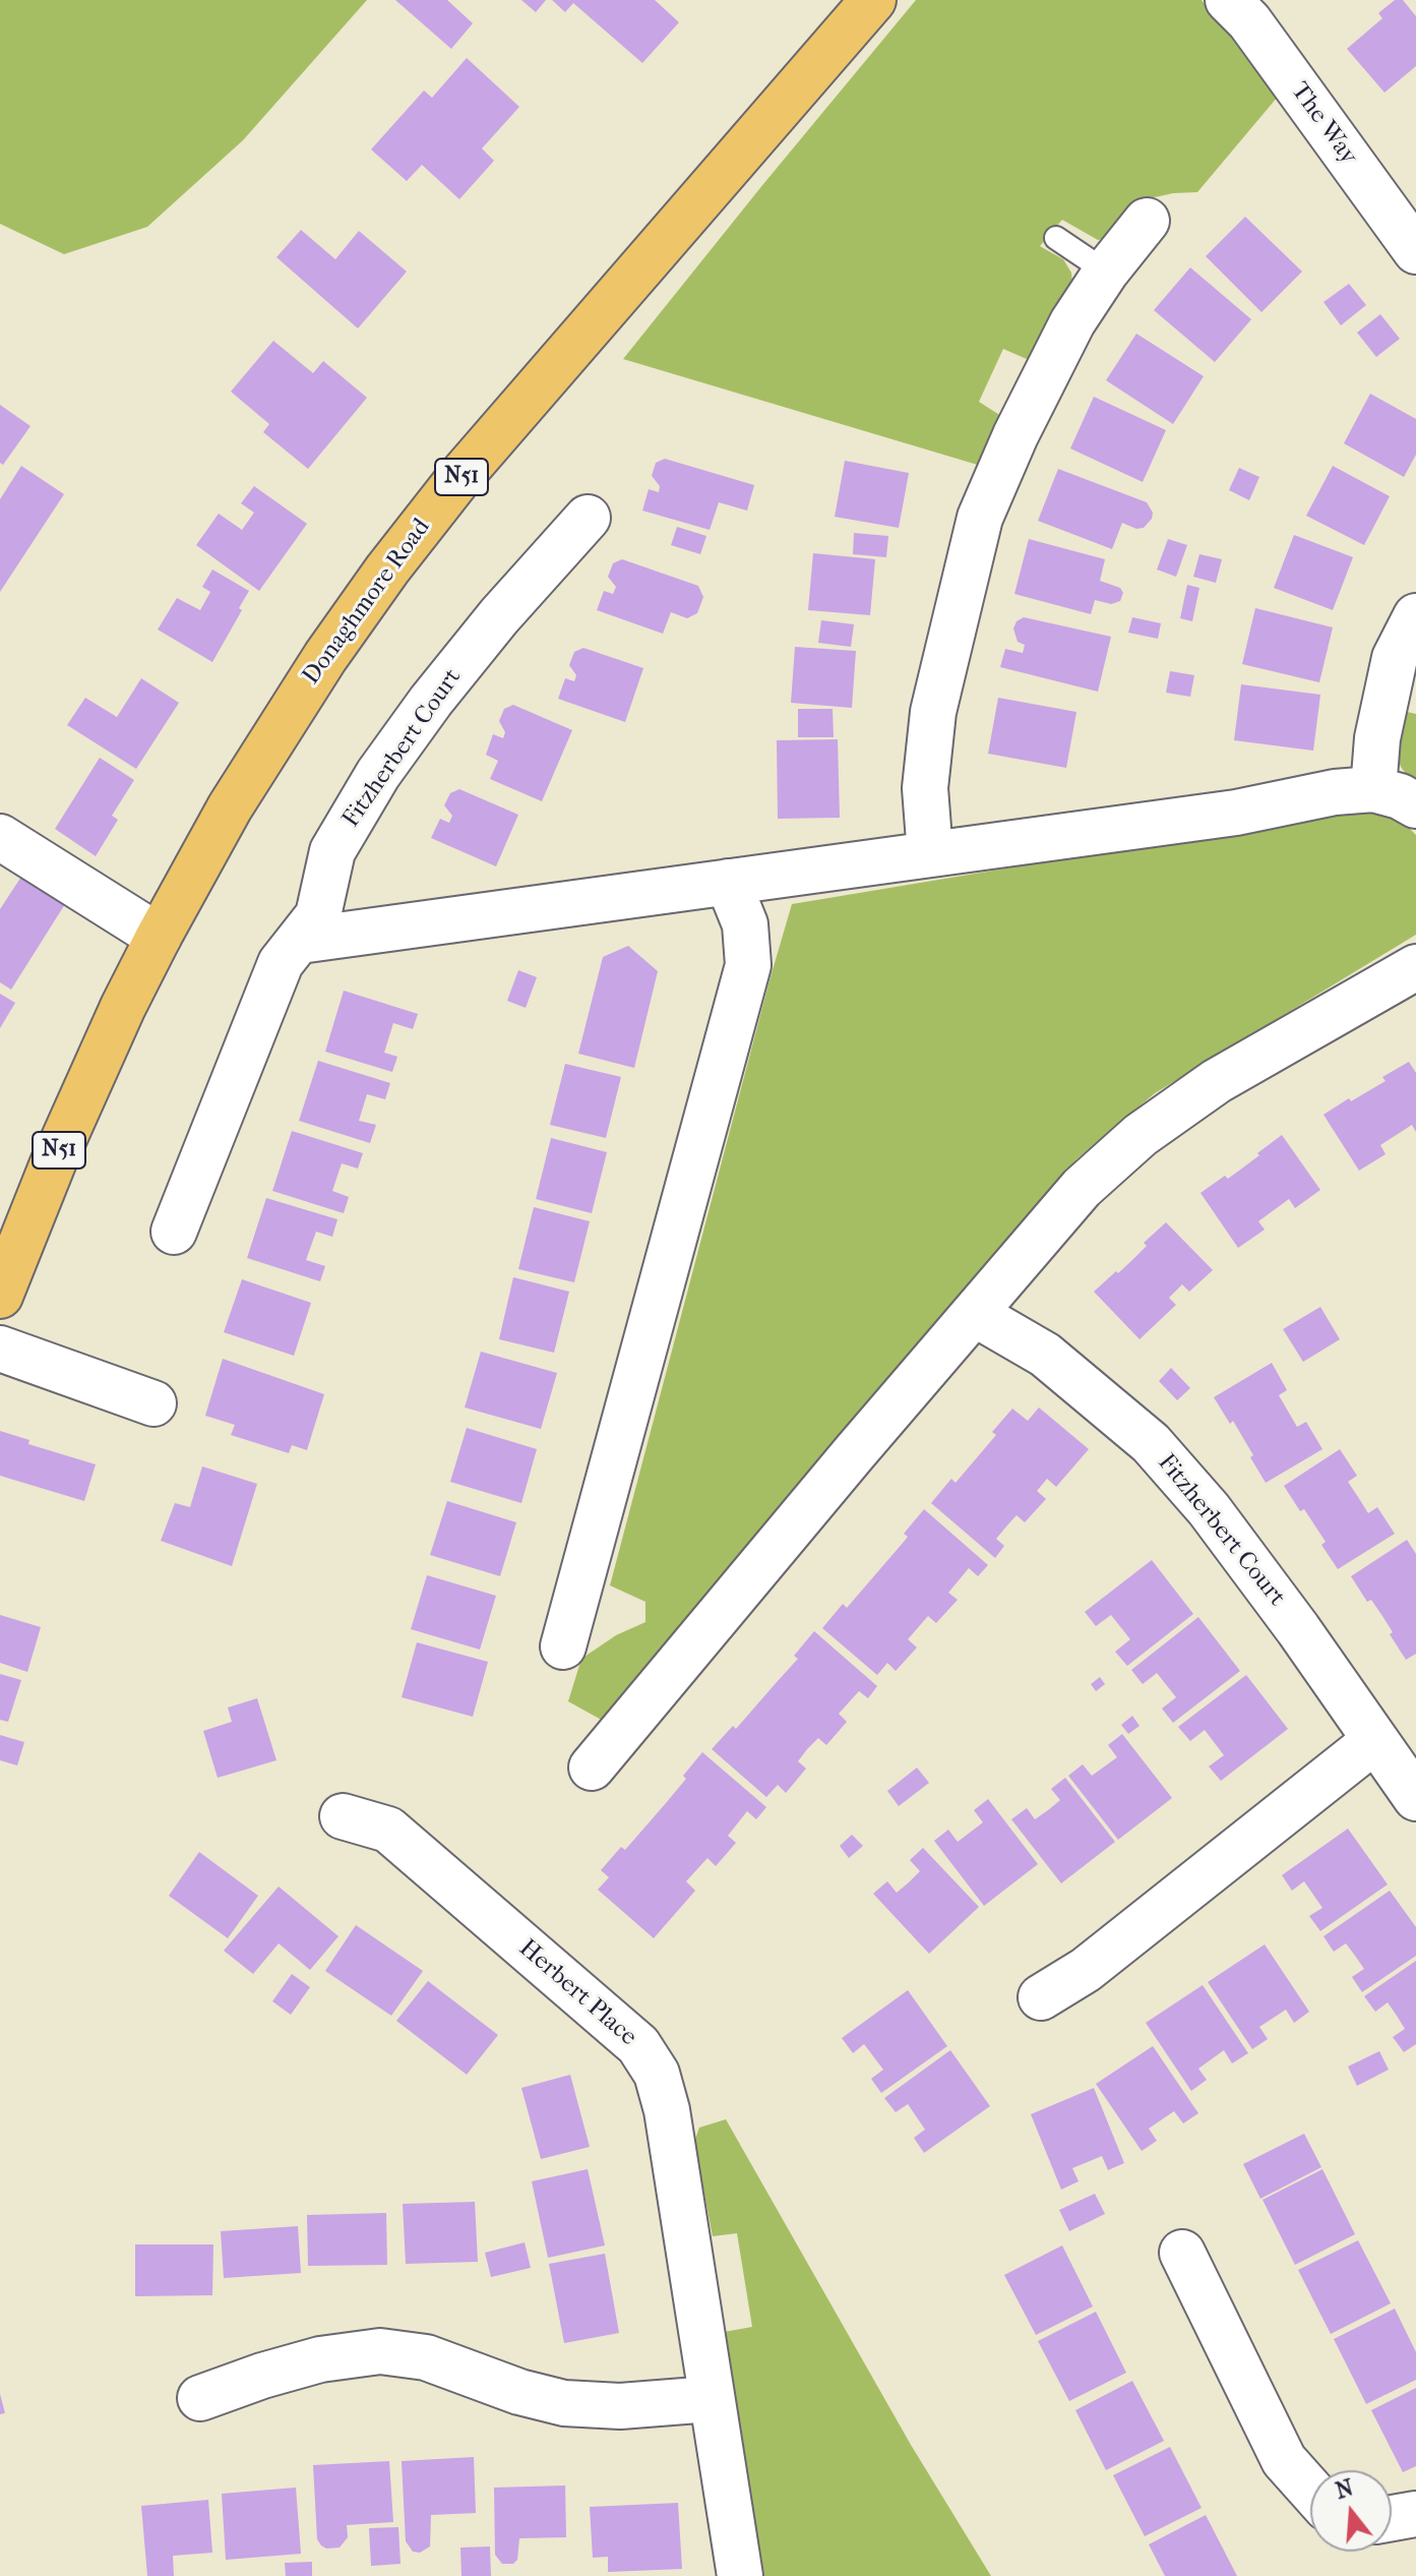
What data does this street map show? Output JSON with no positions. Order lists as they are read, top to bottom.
{
  "streets": {
    "main road": ["N51", "Donaghmore Road"],
    "street": ["The Way", "Fitzherbert Court", "Herbert Place"]
  },
  "north": "top"
}
